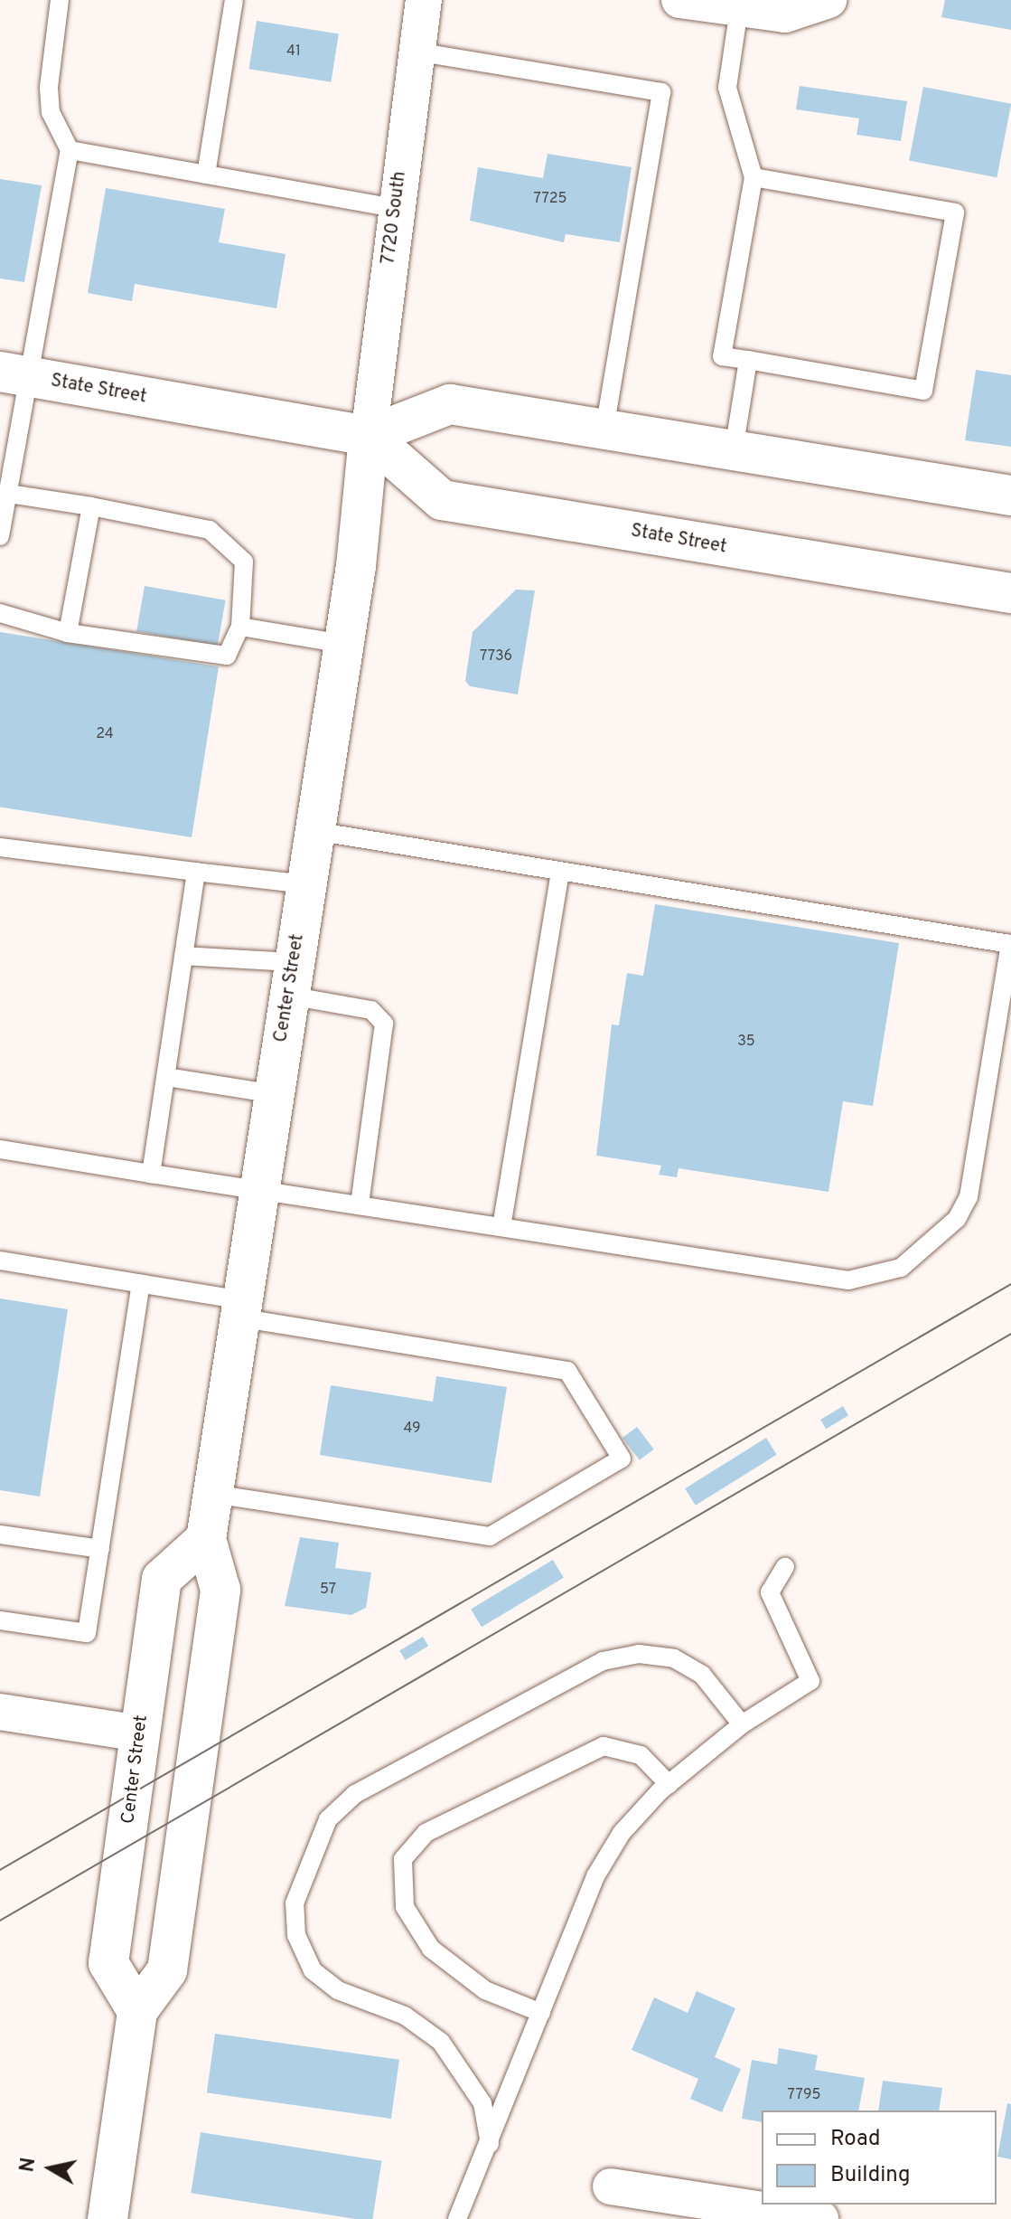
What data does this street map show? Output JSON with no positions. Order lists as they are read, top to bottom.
{
  "streets": {
    "main road": ["State Street", "Center Street"],
    "street": ["7720 South"]
  },
  "crossings": [
    ["7720 South", "State Street"],
    ["7720 South", "Center Street"],
    ["State Street", "Center Street"]
  ],
  "house_numbers": [
    "41",
    "7725",
    "7736",
    "24",
    "35",
    "49",
    "57",
    "7795"
  ],
  "legend": ["Road", "Building"],
  "north": "left"
}
